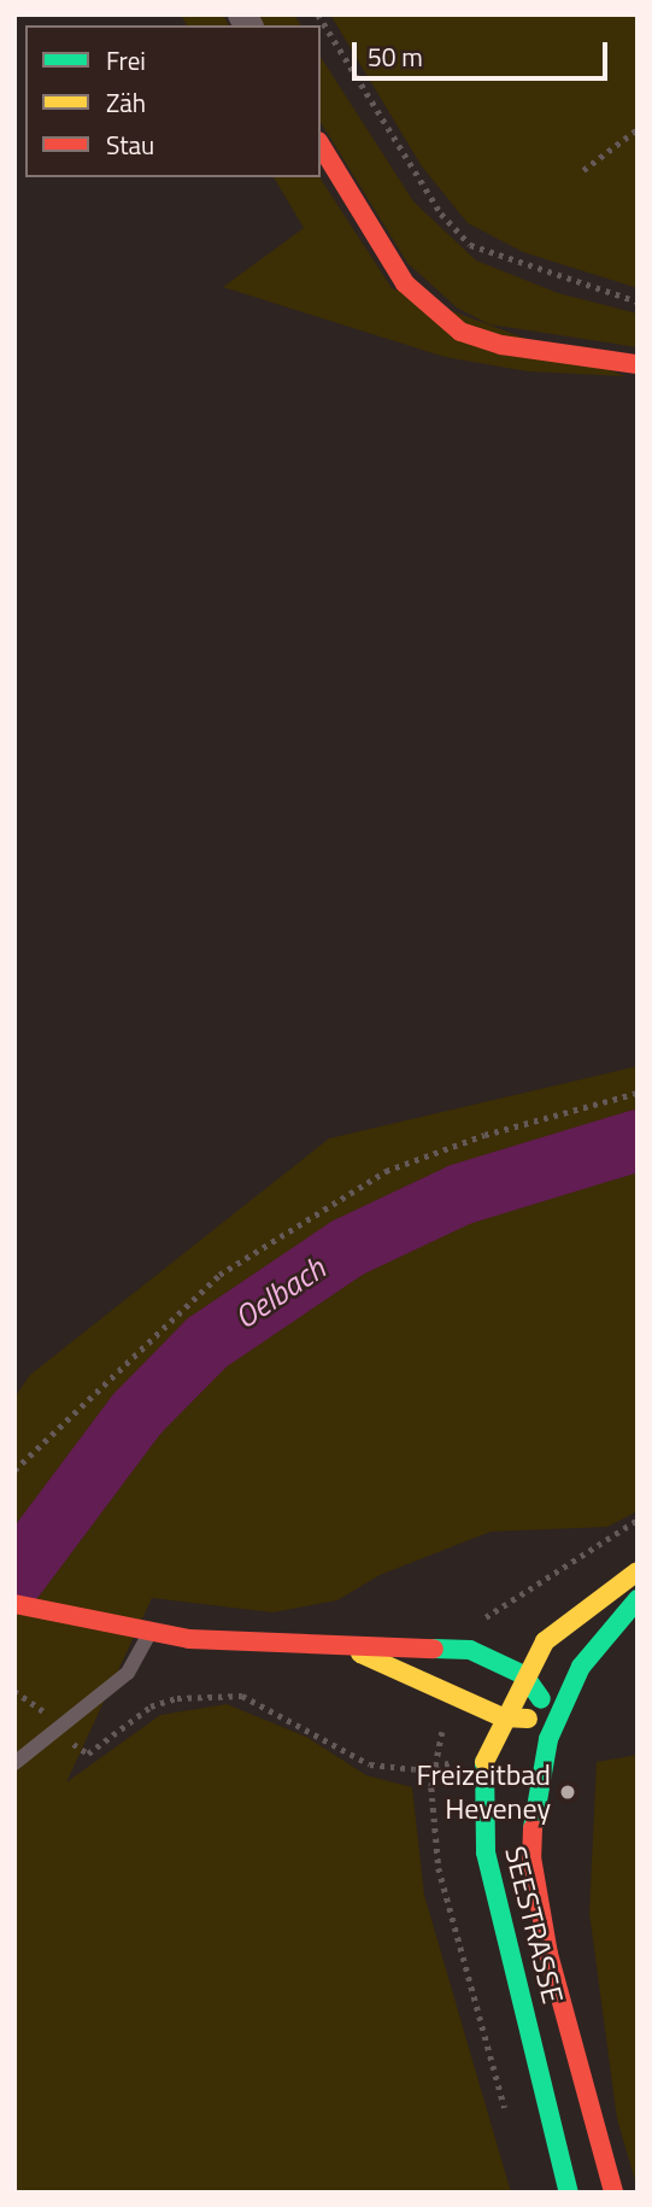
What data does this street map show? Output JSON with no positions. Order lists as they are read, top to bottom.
{
  "streets": {
    "street": ["SEESTRASSE"]
  },
  "water": ["Oelbach"],
  "places": ["Freizeitbad Heveney"],
  "legend": ["Frei", "Zäh", "Stau"],
  "scale_bar": "50 m"
}
